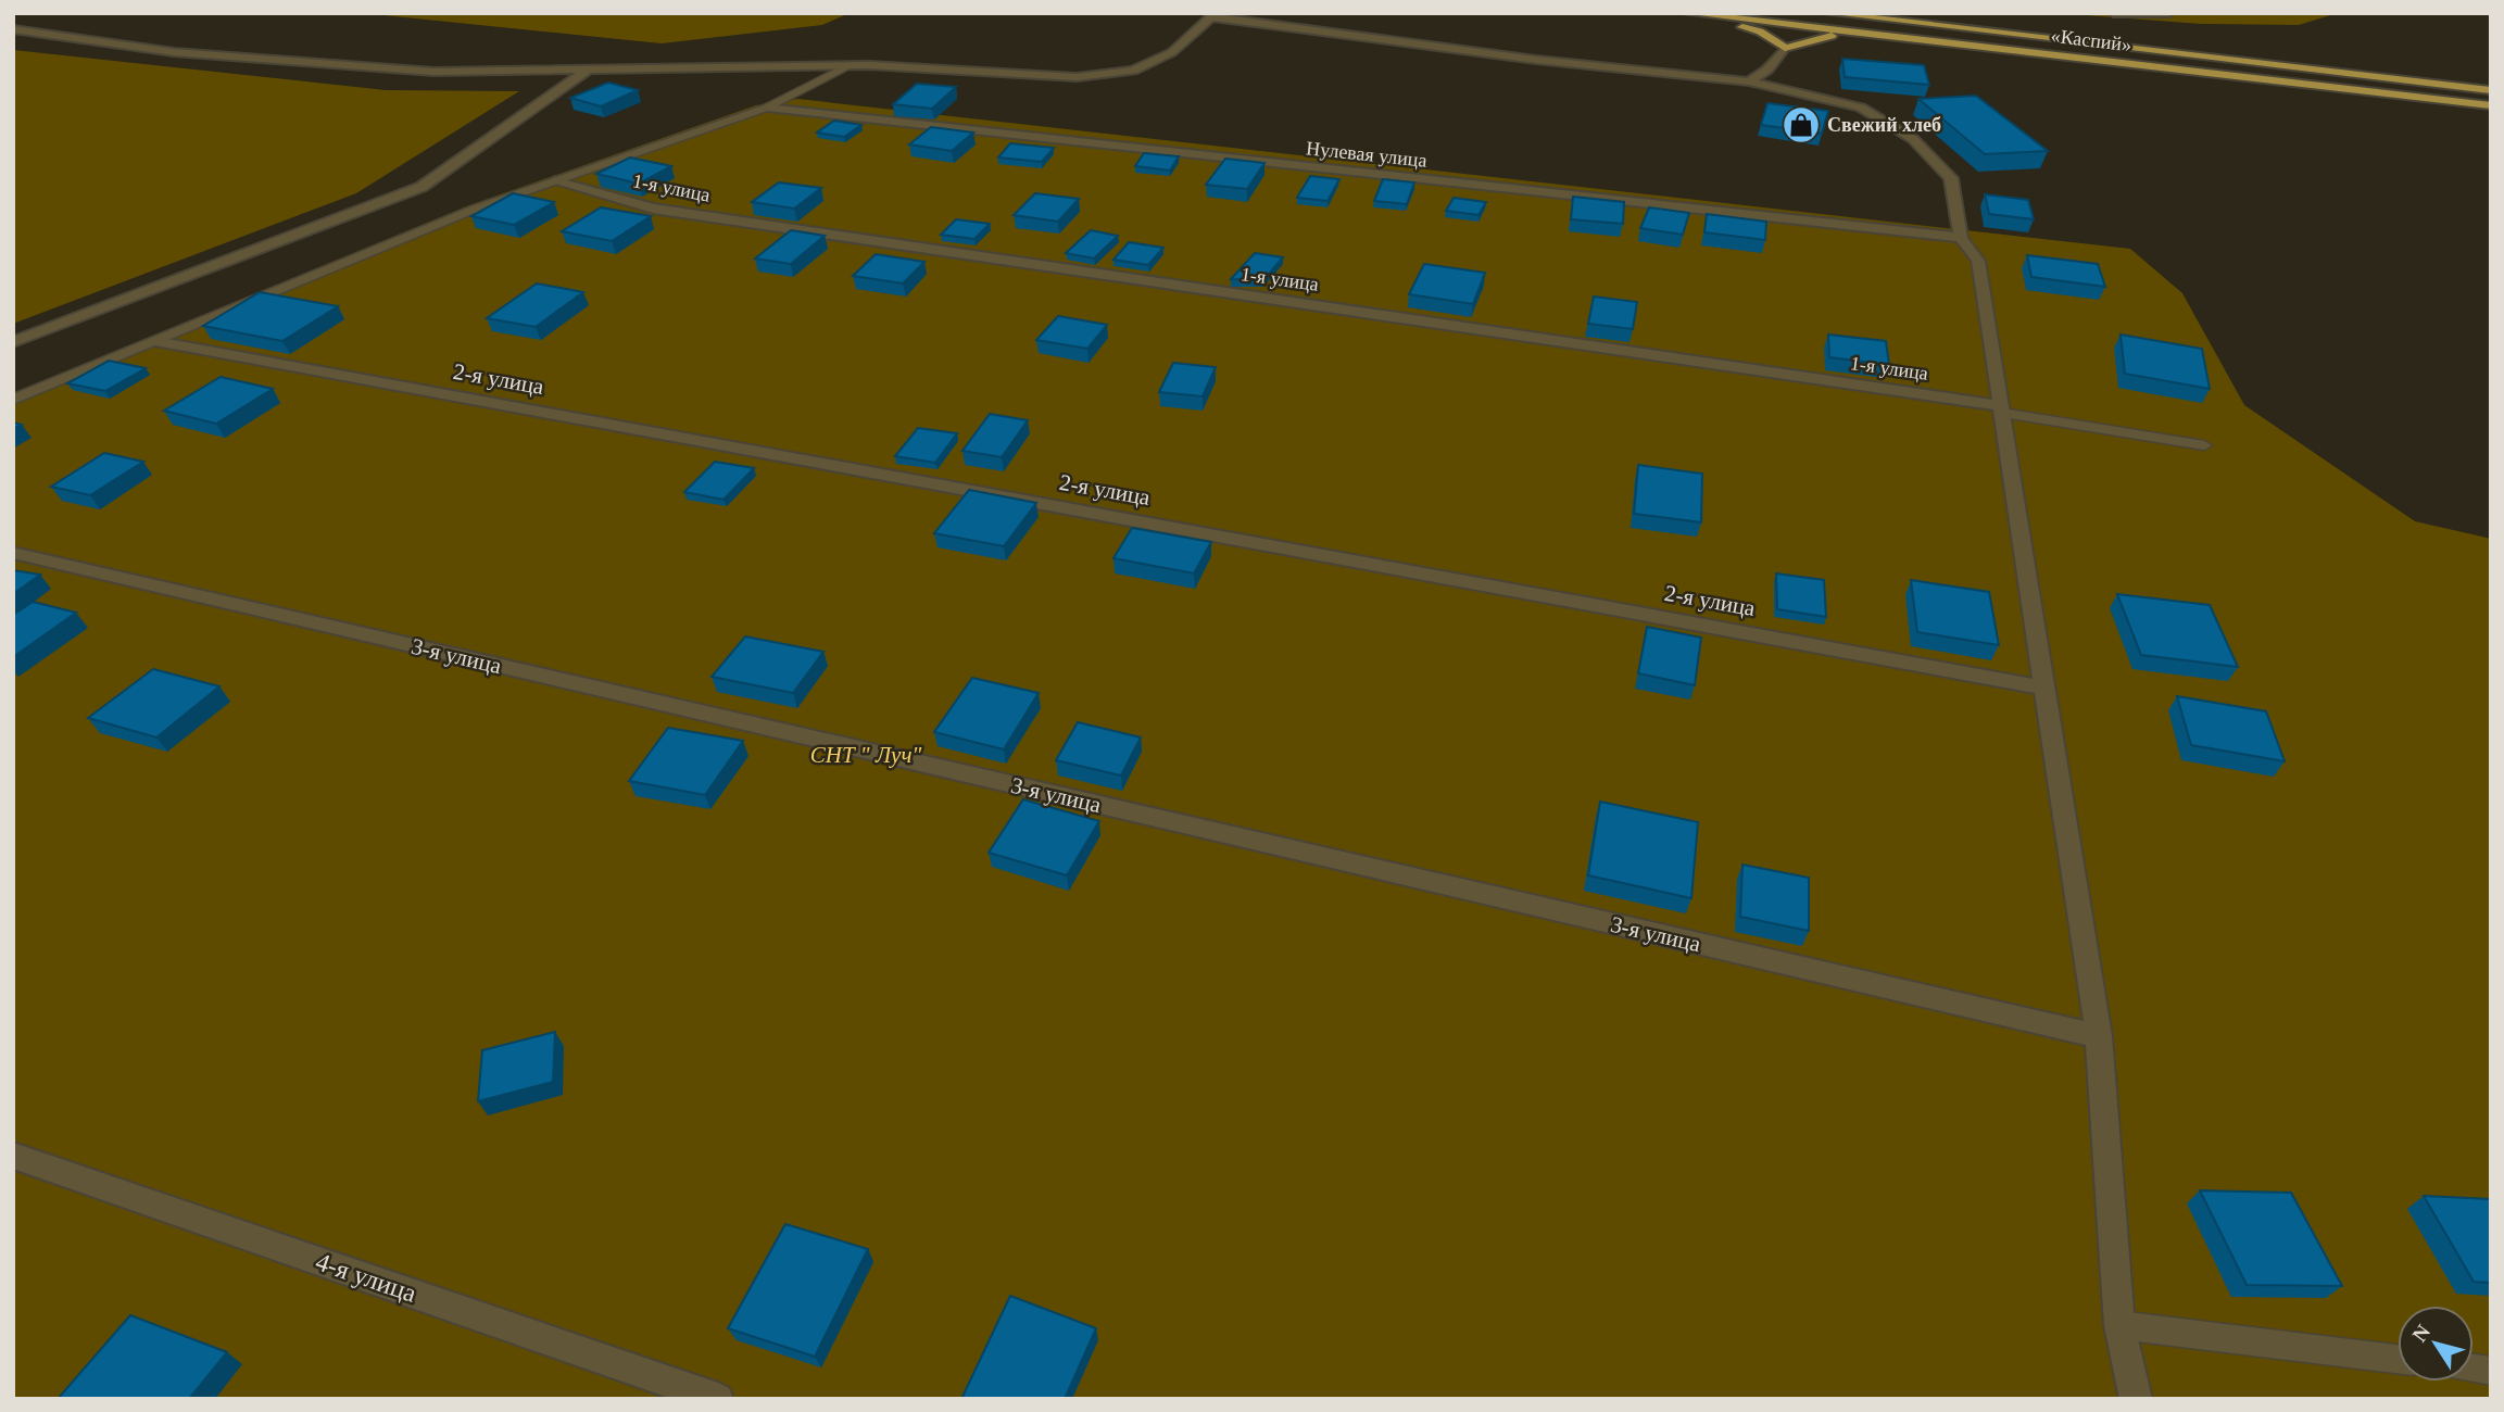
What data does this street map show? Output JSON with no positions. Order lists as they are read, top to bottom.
{
  "streets": {
    "highway": ["«Каспий»"],
    "street": [
      "Нулевая улица",
      "1-я улица",
      "2-я улица",
      "3-я улица",
      "4-я улица"
    ]
  },
  "parks": ["СНТ \" Луч\""],
  "places": {
    "shop": ["Свежий хлеб"]
  },
  "north": "top left"
}
